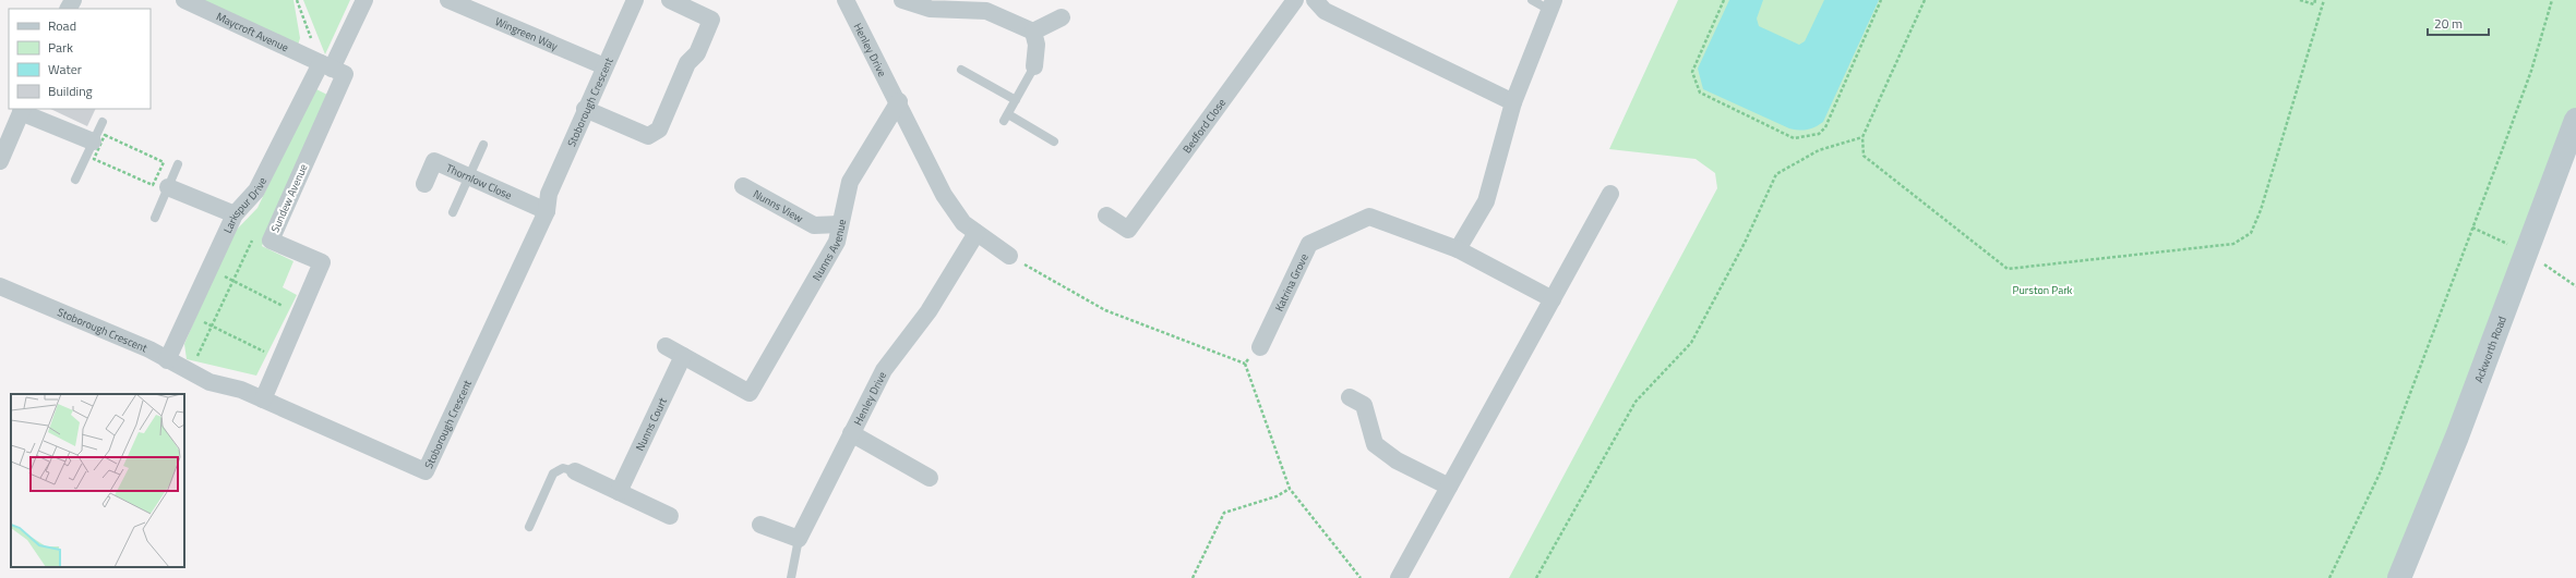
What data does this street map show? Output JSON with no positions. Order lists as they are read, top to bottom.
{
  "streets": {
    "main road": ["Ackworth Road"],
    "street": [
      "Maycroft Avenue",
      "Wingreen Way",
      "Henley Drive",
      "Stoborough Crescent",
      "Bedford Close",
      "Thornlow Close",
      "Sundew Avenue",
      "Larkspur Drive",
      "Nunns View",
      "Nunns Avenue",
      "Katrina Grove",
      "Nunns Court"
    ]
  },
  "crossings": [
    ["Maycroft Avenue", "Sundew Avenue"],
    ["Maycroft Avenue", "Larkspur Drive"],
    ["Wingreen Way", "Stoborough Crescent"],
    ["Henley Drive", "Nunns Avenue"],
    ["Stoborough Crescent", "Thornlow Close"],
    ["Stoborough Crescent", "Sundew Avenue"],
    ["Stoborough Crescent", "Larkspur Drive"],
    ["Sundew Avenue", "Larkspur Drive"],
    ["Nunns View", "Nunns Avenue"],
    ["Nunns Avenue", "Nunns Court"]
  ],
  "parks": ["Purston Park"],
  "legend": [
    "Road",
    "Park",
    "Water",
    "Building"
  ],
  "scale_bar": "20 m"
}
